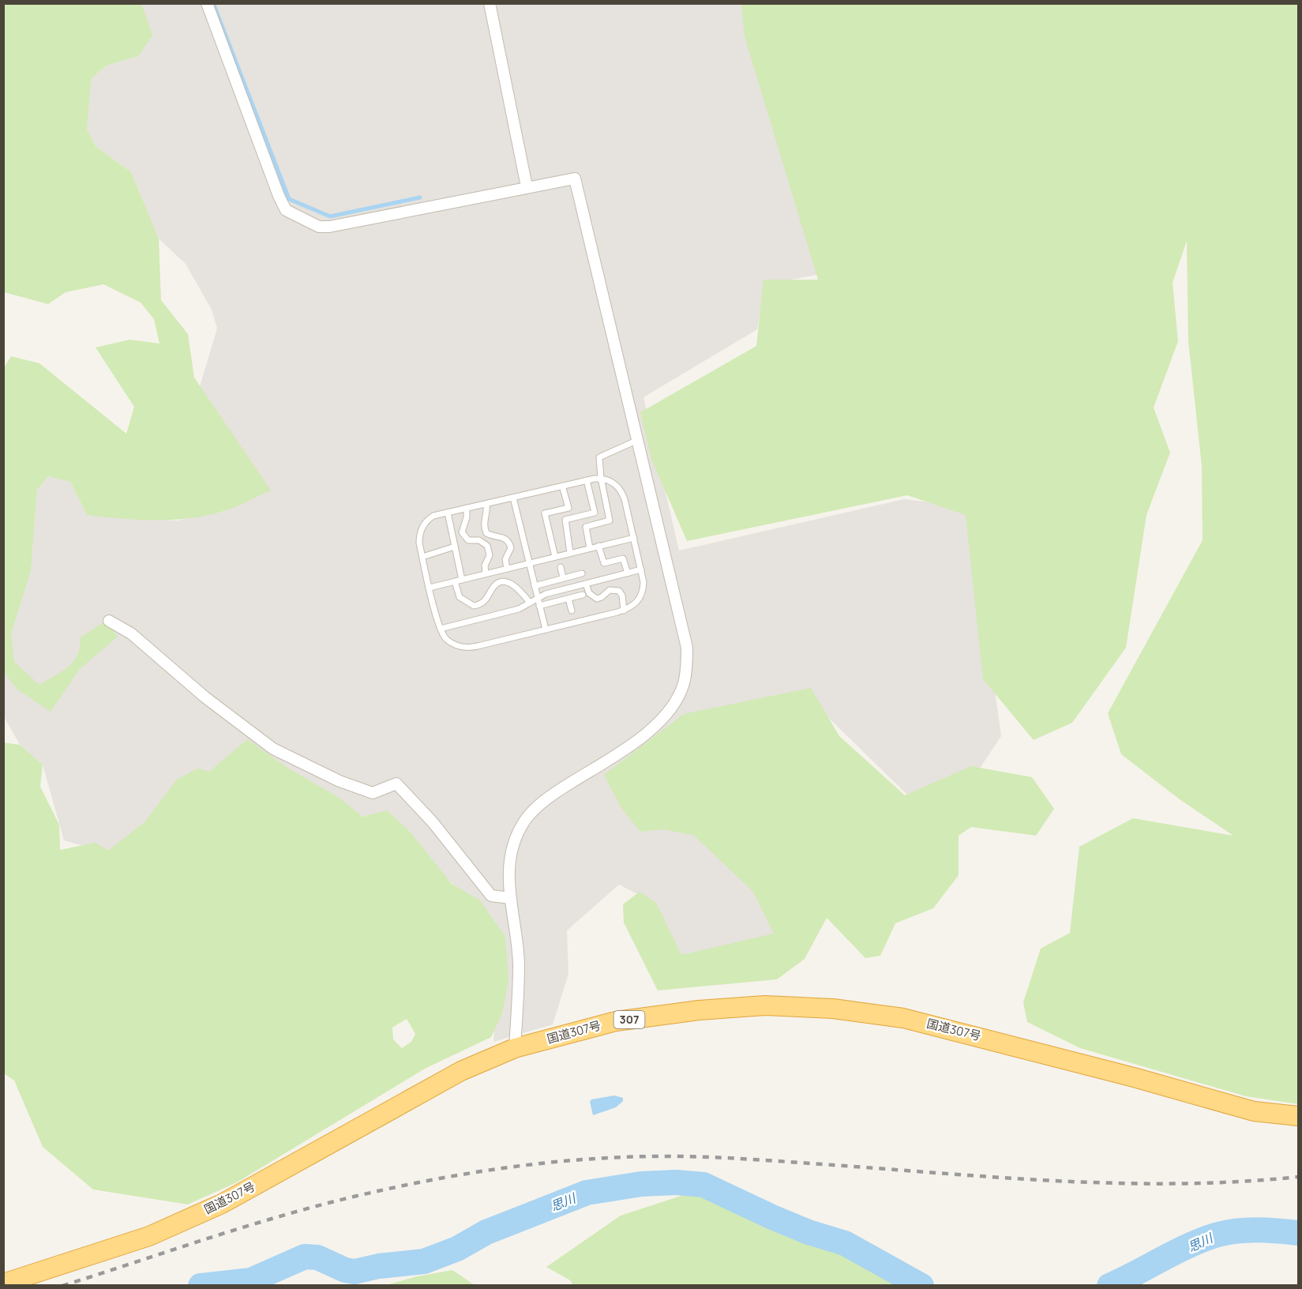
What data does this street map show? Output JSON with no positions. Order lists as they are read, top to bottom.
{
  "streets": {
    "highway": ["307", "国道307号"]
  },
  "water": ["思川"]
}
